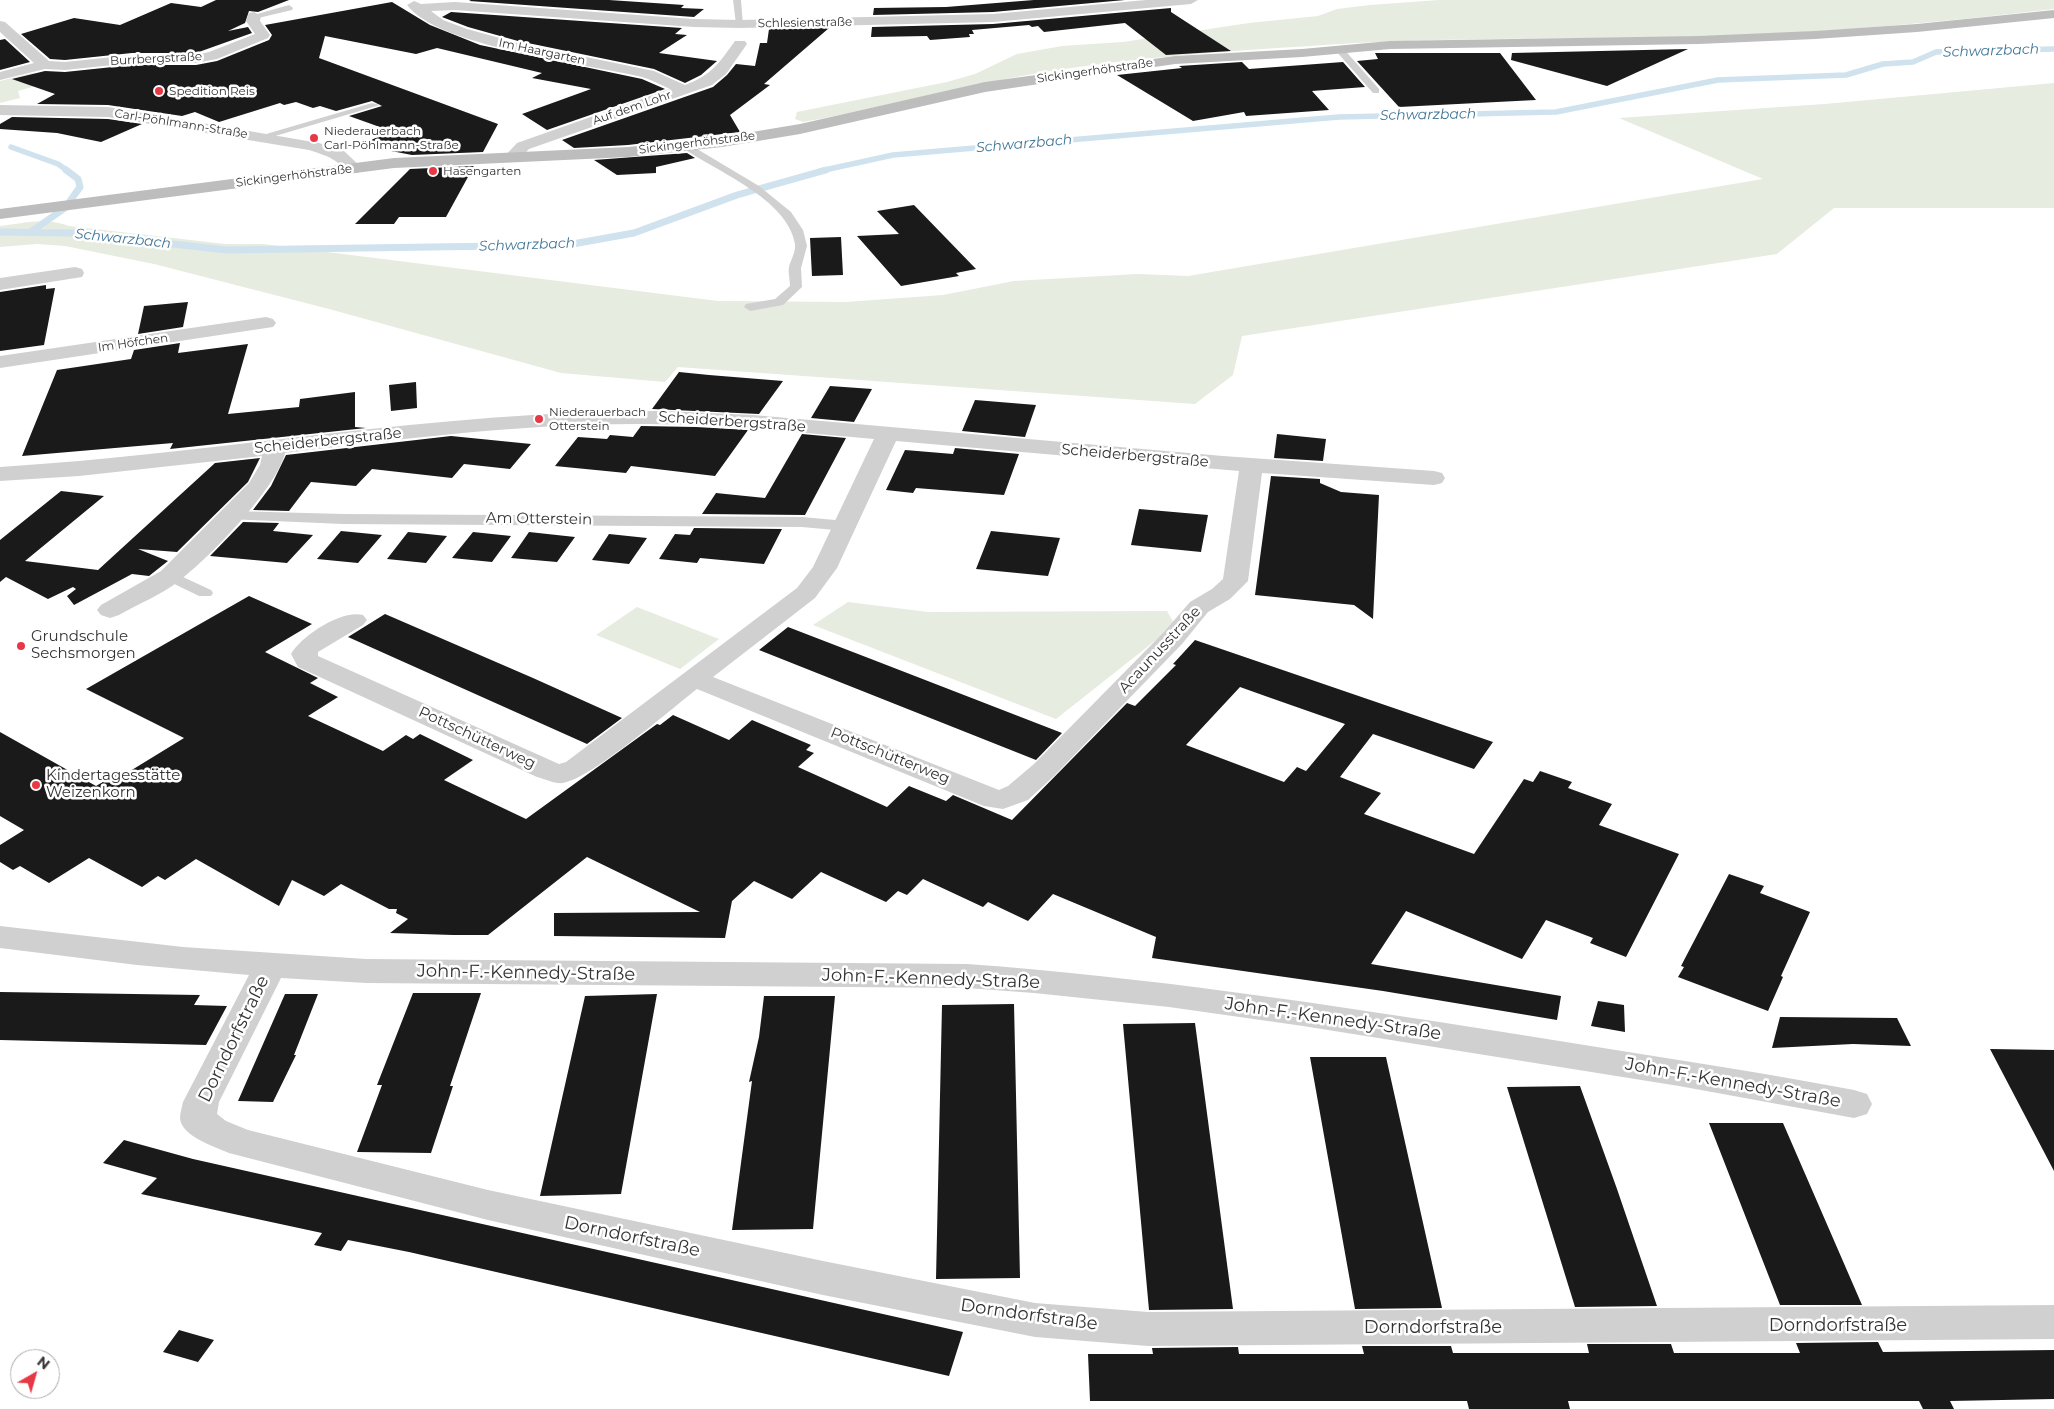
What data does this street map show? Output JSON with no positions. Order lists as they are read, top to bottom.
{
  "streets": {
    "main road": ["Sickingerhöhstraße"],
    "street": [
      "Schlesienstraße",
      "Im Haargarten",
      "Burrbergstraße",
      "Auf dem Lohr",
      "Carl-Pöhlmann-Straße",
      "Im Höfchen",
      "Scheiderbergstraße",
      "Acaunusstraße",
      "Pottschütterweg",
      "John-F.-Kennedy-Straße",
      "Dorndorfstraße"
    ],
    "lane": ["Am Otterstein"]
  },
  "crossings": [
    ["Schlesienstraße", "Im Haargarten"],
    ["Im Haargarten", "Auf dem Lohr"],
    ["Sickingerhöhstraße", "Auf dem Lohr"],
    ["Sickingerhöhstraße", "Carl-Pöhlmann-Straße"],
    ["Scheiderbergstraße", "Acaunusstraße"],
    ["Scheiderbergstraße", "Pottschütterweg"],
    ["Am Otterstein", "Pottschütterweg"],
    ["Acaunusstraße", "Pottschütterweg"],
    ["John-F.-Kennedy-Straße", "Dorndorfstraße"]
  ],
  "water": ["Schwarzbach"],
  "places": [
    "Spedition Reis",
    "Niederauerbach Carl-Pöhlmann-Straße",
    "Hasengarten",
    "Niederauerbach Otterstein",
    "Grundschule Sechsmorgen",
    "Kindertagesstätte Weizenkorn"
  ],
  "north": "top right"
}
